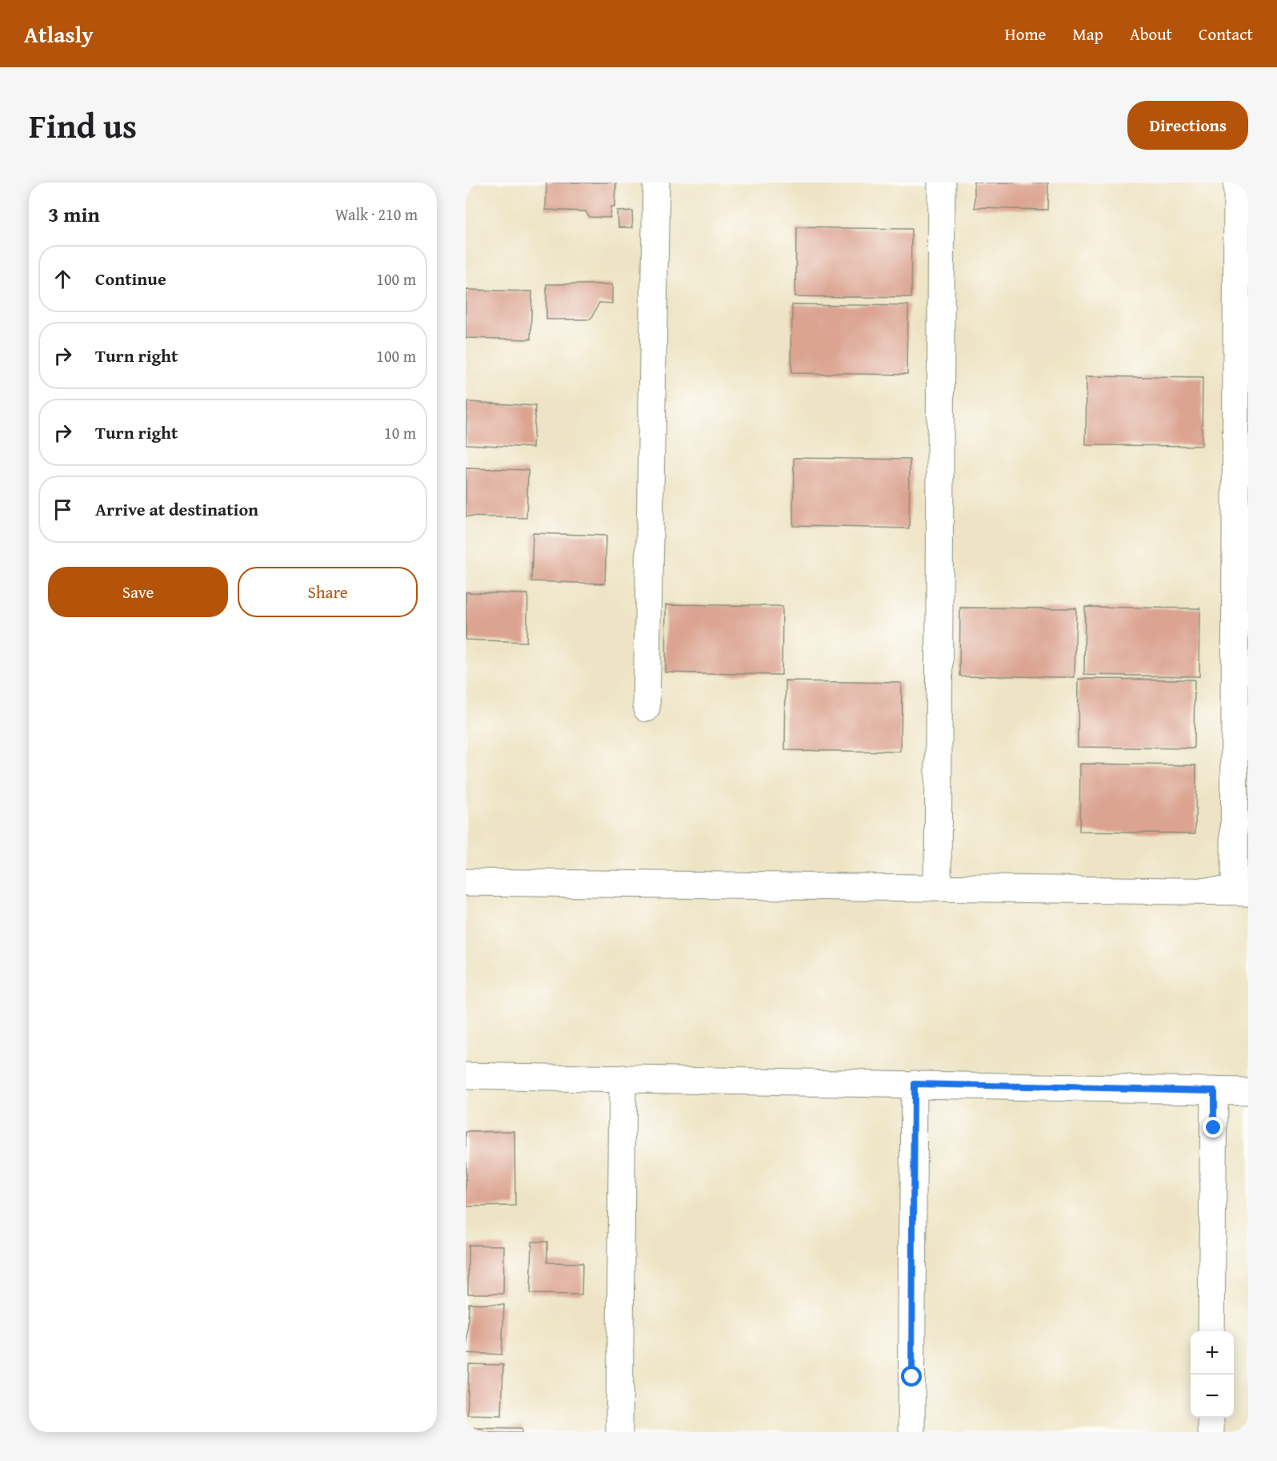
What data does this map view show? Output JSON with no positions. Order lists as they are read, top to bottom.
{
  "page": {
    "header": "Atlasly",
    "nav": [
      "Home",
      "Map",
      "About",
      "Contact"
    ],
    "title": "Find us",
    "buttons": [
      "Directions",
      ["Save", "Share"]
    ],
    "heading": ["3 min", "Walk · 210 m"],
    "list": [
      ["Continue", "100 m"],
      ["Turn right", "100 m"],
      ["Turn right", "10 m"],
      "Arrive at destination"
    ],
    "map_buttons": ["+", "−"]
  }
}
